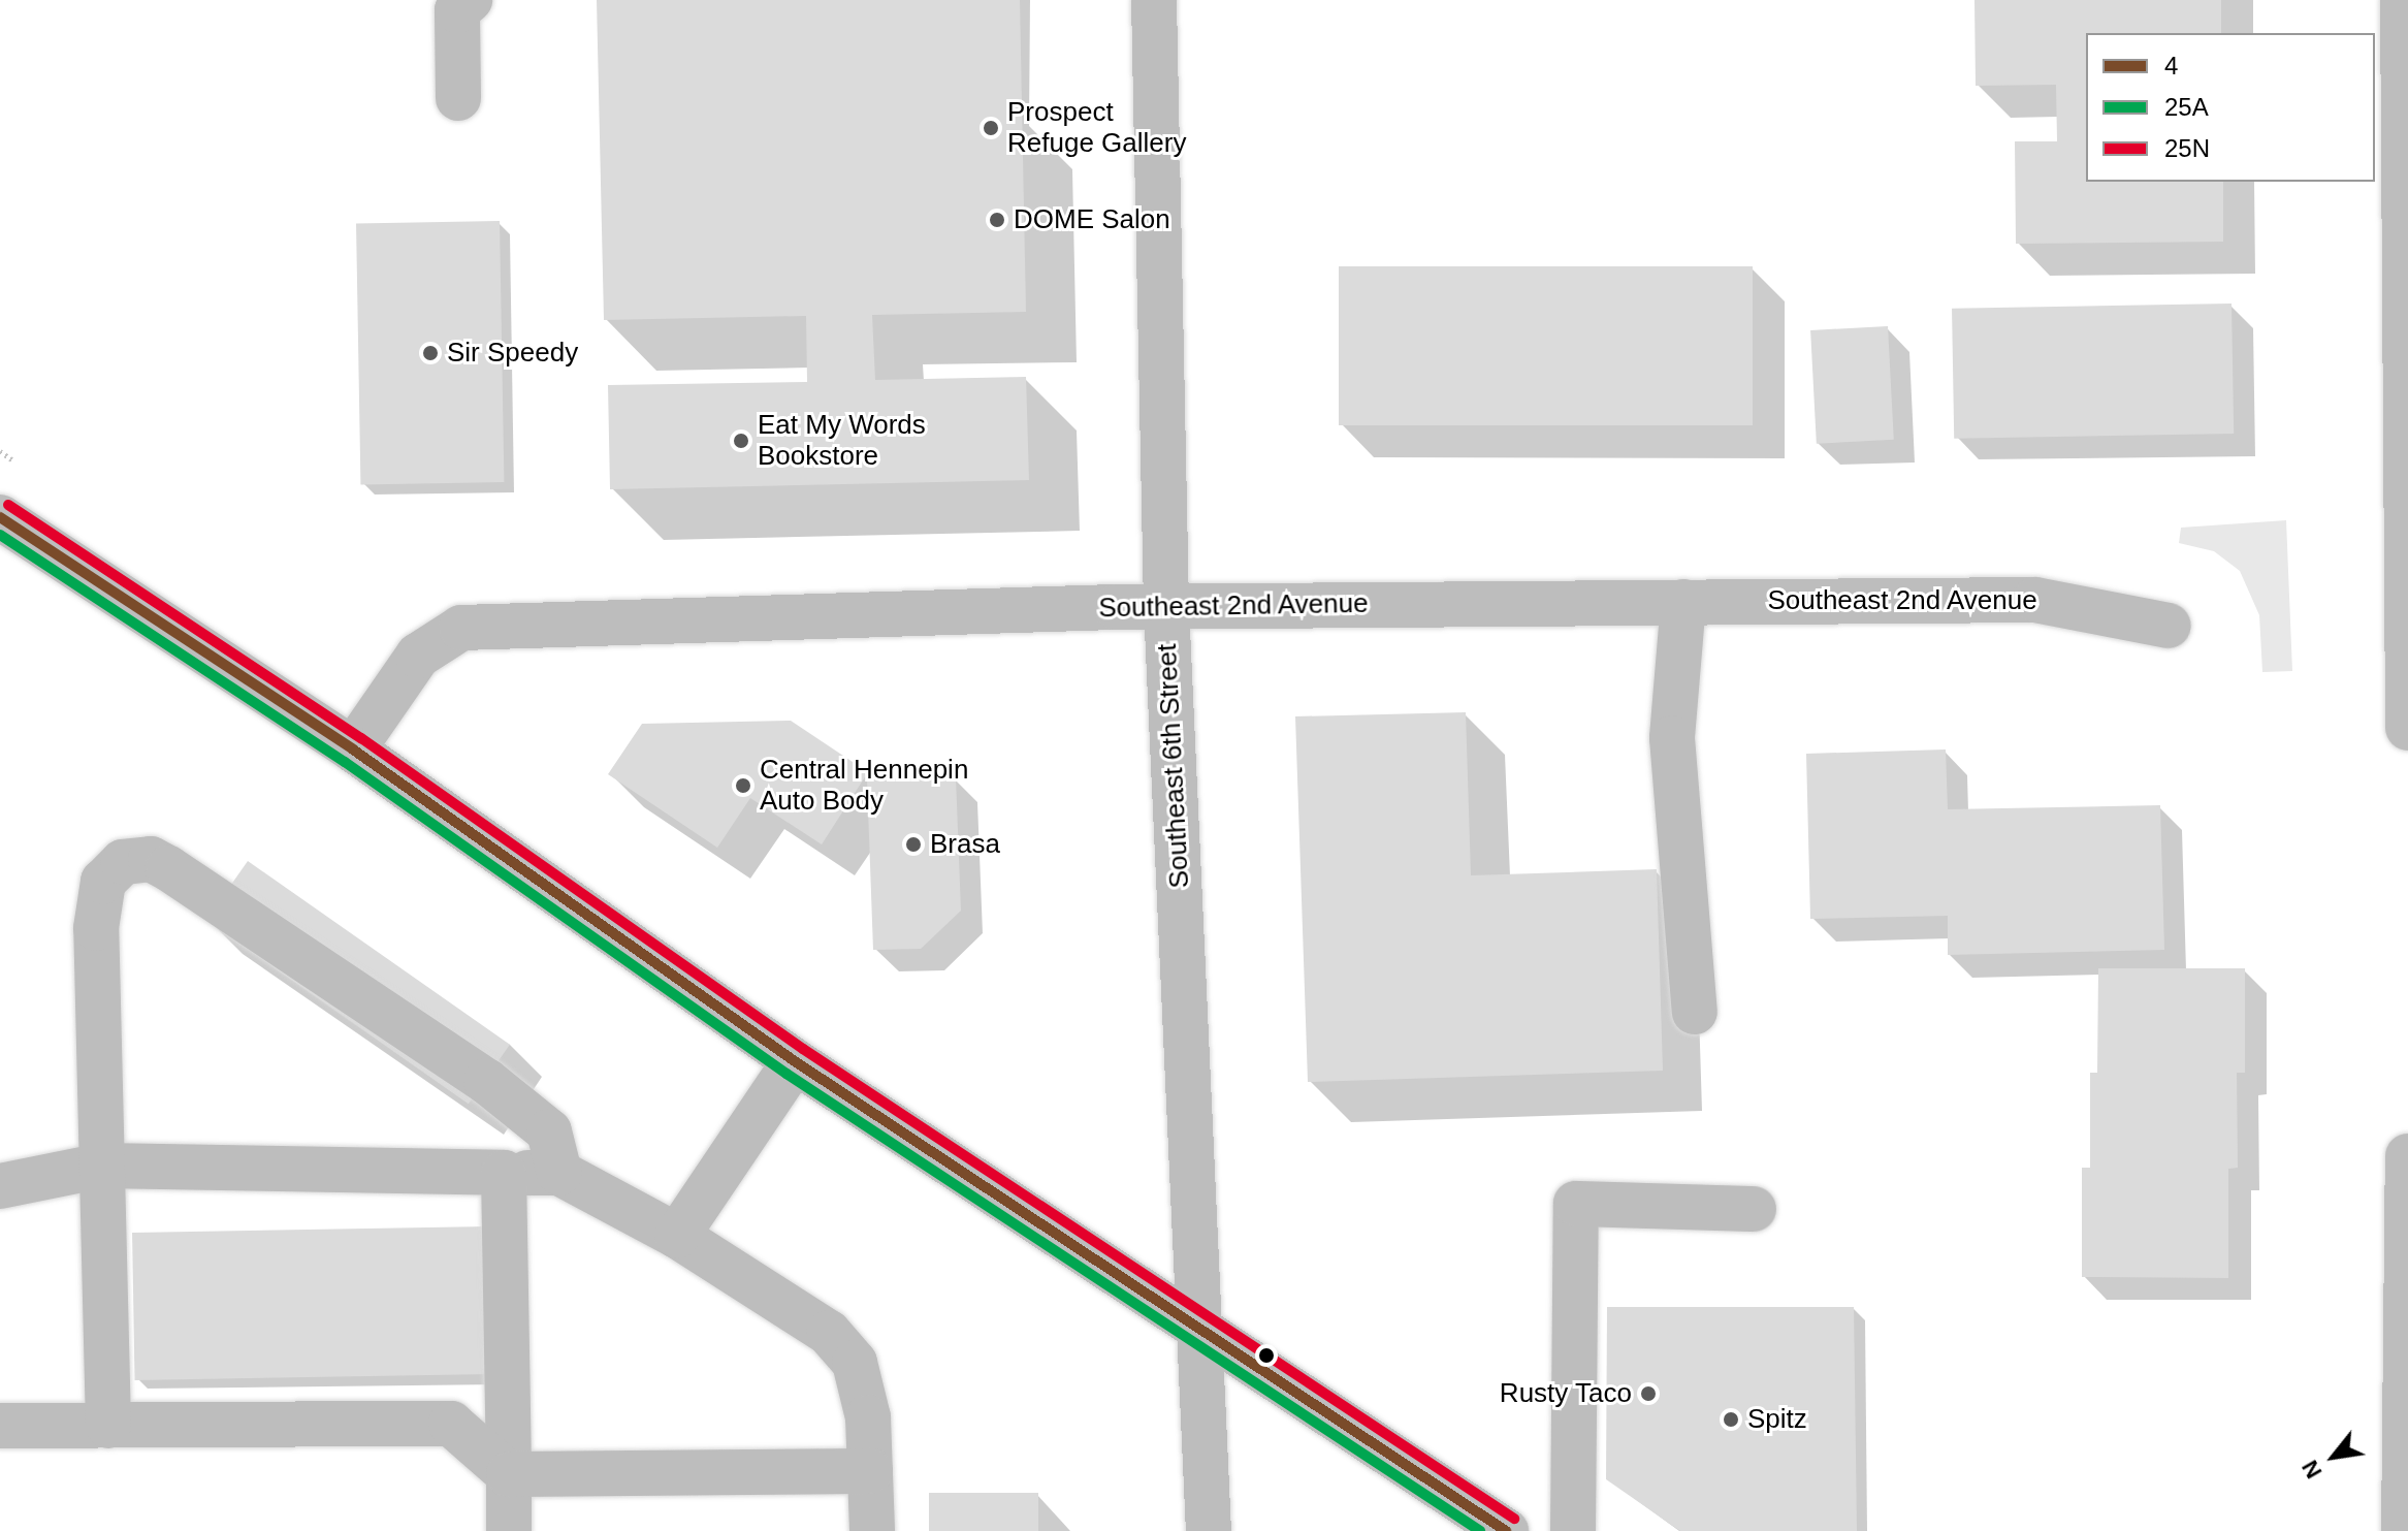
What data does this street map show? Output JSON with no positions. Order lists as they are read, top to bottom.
{
  "streets": {
    "street": ["Southeast 2nd Avenue", "Southeast 6th Street"]
  },
  "crossings": [
    ["Southeast 2nd Avenue", "Southeast 6th Street"]
  ],
  "places": [
    "Prospect Refuge Gallery",
    "DOME Salon",
    "Sir Speedy",
    "Eat My Words Bookstore",
    "Central Hennepin Auto Body",
    "Brasa",
    "Rusty Taco",
    "Spitz"
  ],
  "lines": ["transit line 25N", "transit line 4", "transit line 25A"],
  "legend": ["4", "25A", "25N"],
  "north": "bottom left"
}
